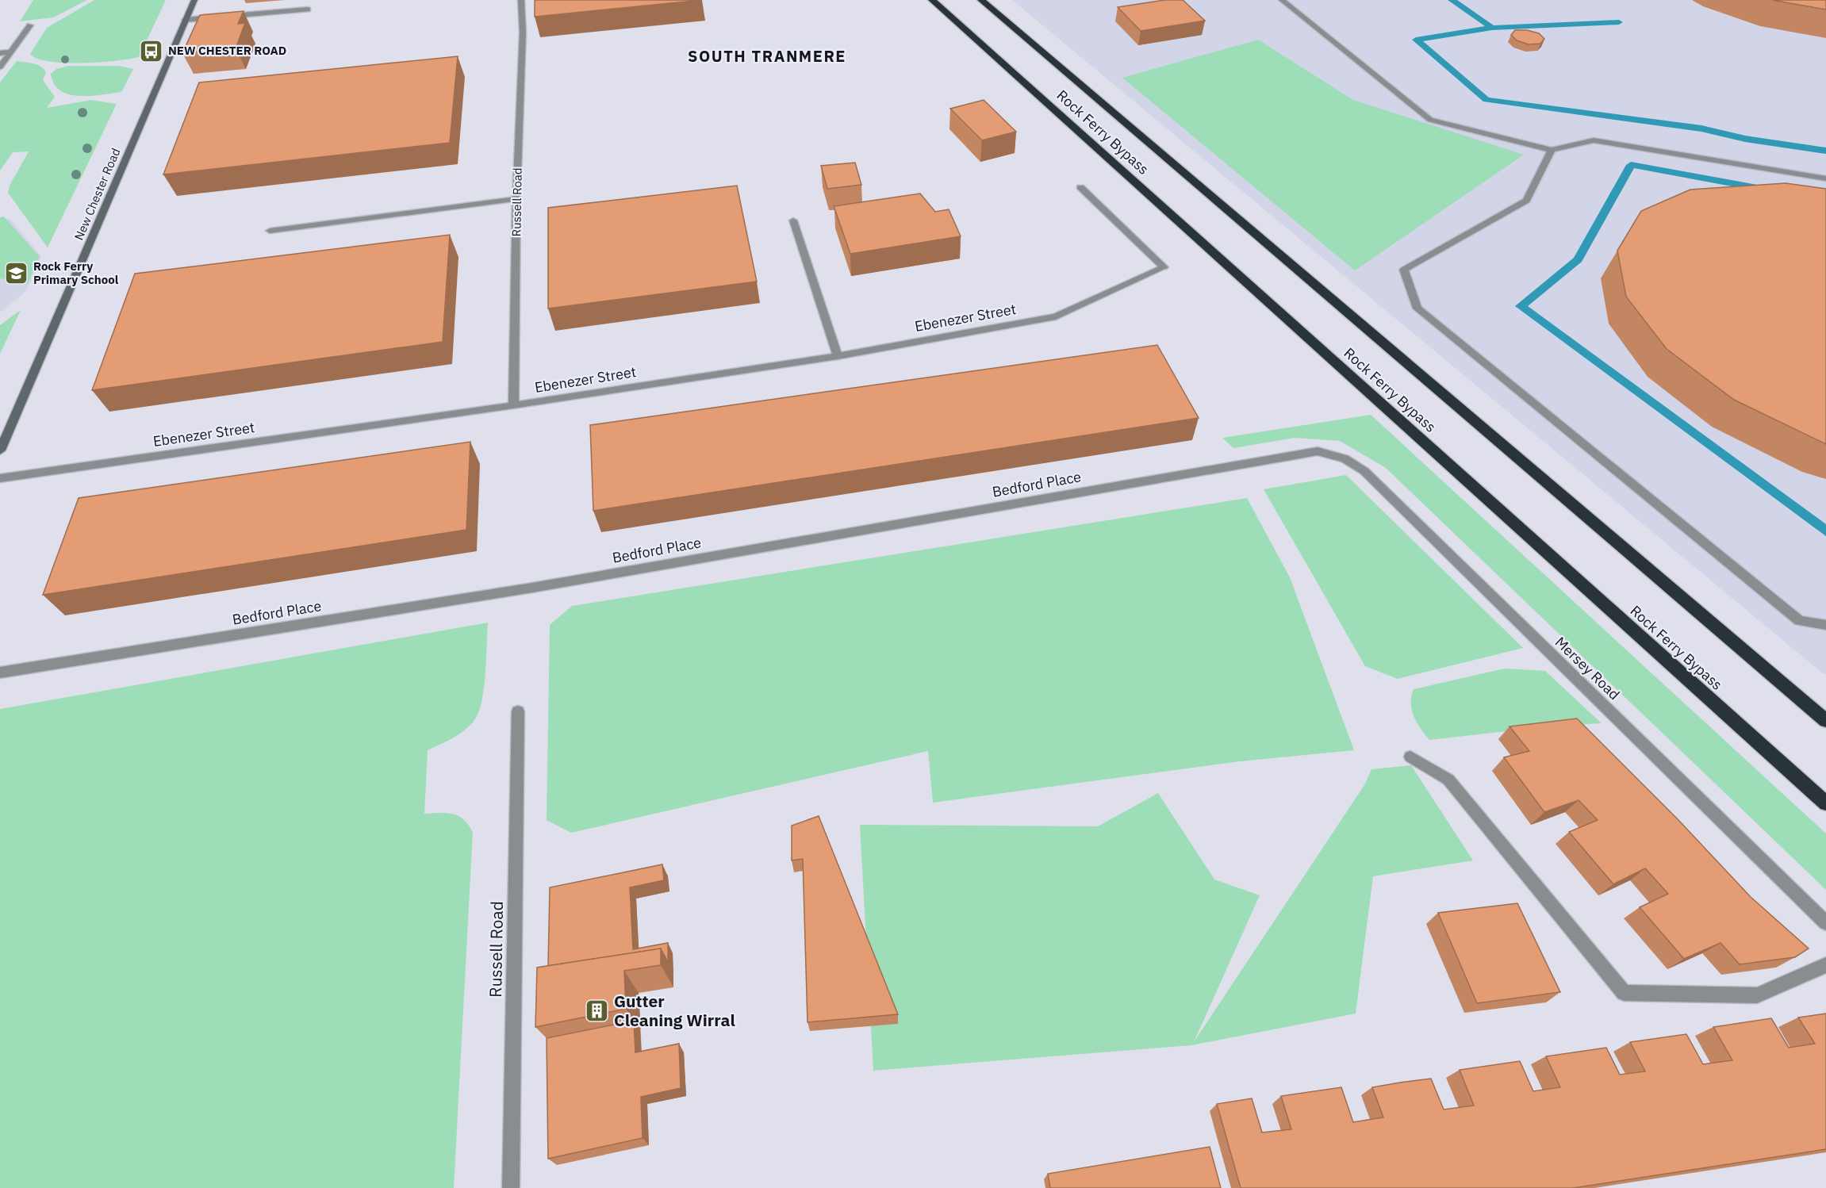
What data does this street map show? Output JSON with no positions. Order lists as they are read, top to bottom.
{
  "streets": {
    "highway": ["Rock Ferry Bypass"],
    "main road": ["New Chester Road"],
    "street": [
      "Russell Road",
      "Ebenezer Street",
      "Bedford Place",
      "Mersey Road"
    ]
  },
  "crossings": [
    ["Russell Road", "Ebenezer Street"],
    ["Bedford Place", "Mersey Road"]
  ],
  "districts": ["SOUTH TRANMERE"],
  "places": {
    "bus stop": ["NEW CHESTER ROAD"],
    "school or university": ["Rock Ferry Primary School"],
    "building": ["Gutter Cleaning Wirral"]
  }
}
